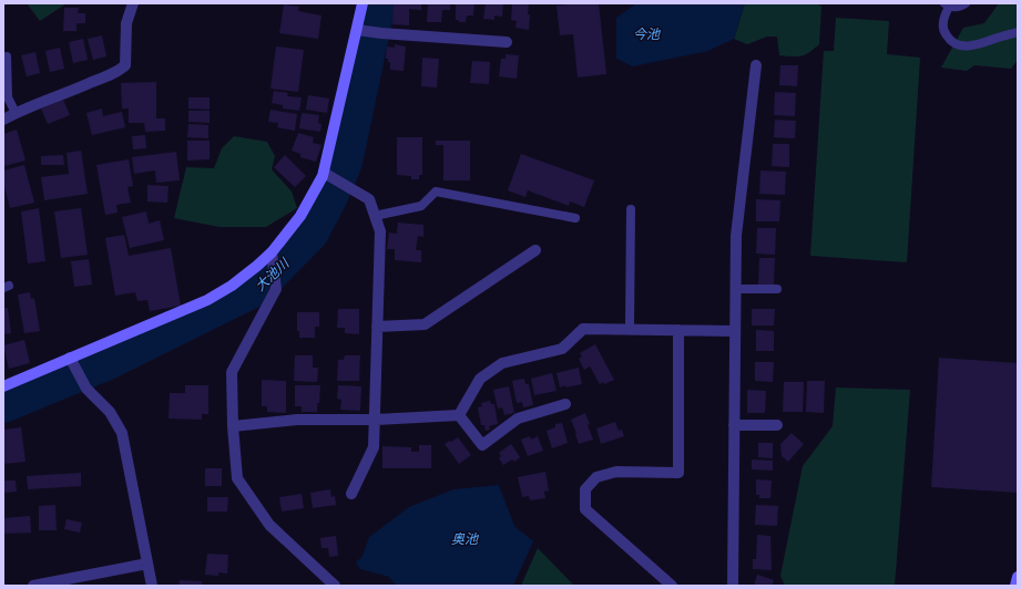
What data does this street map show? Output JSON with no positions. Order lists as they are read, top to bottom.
{
  "water": ["今池", "大池川", "奥池"]
}
